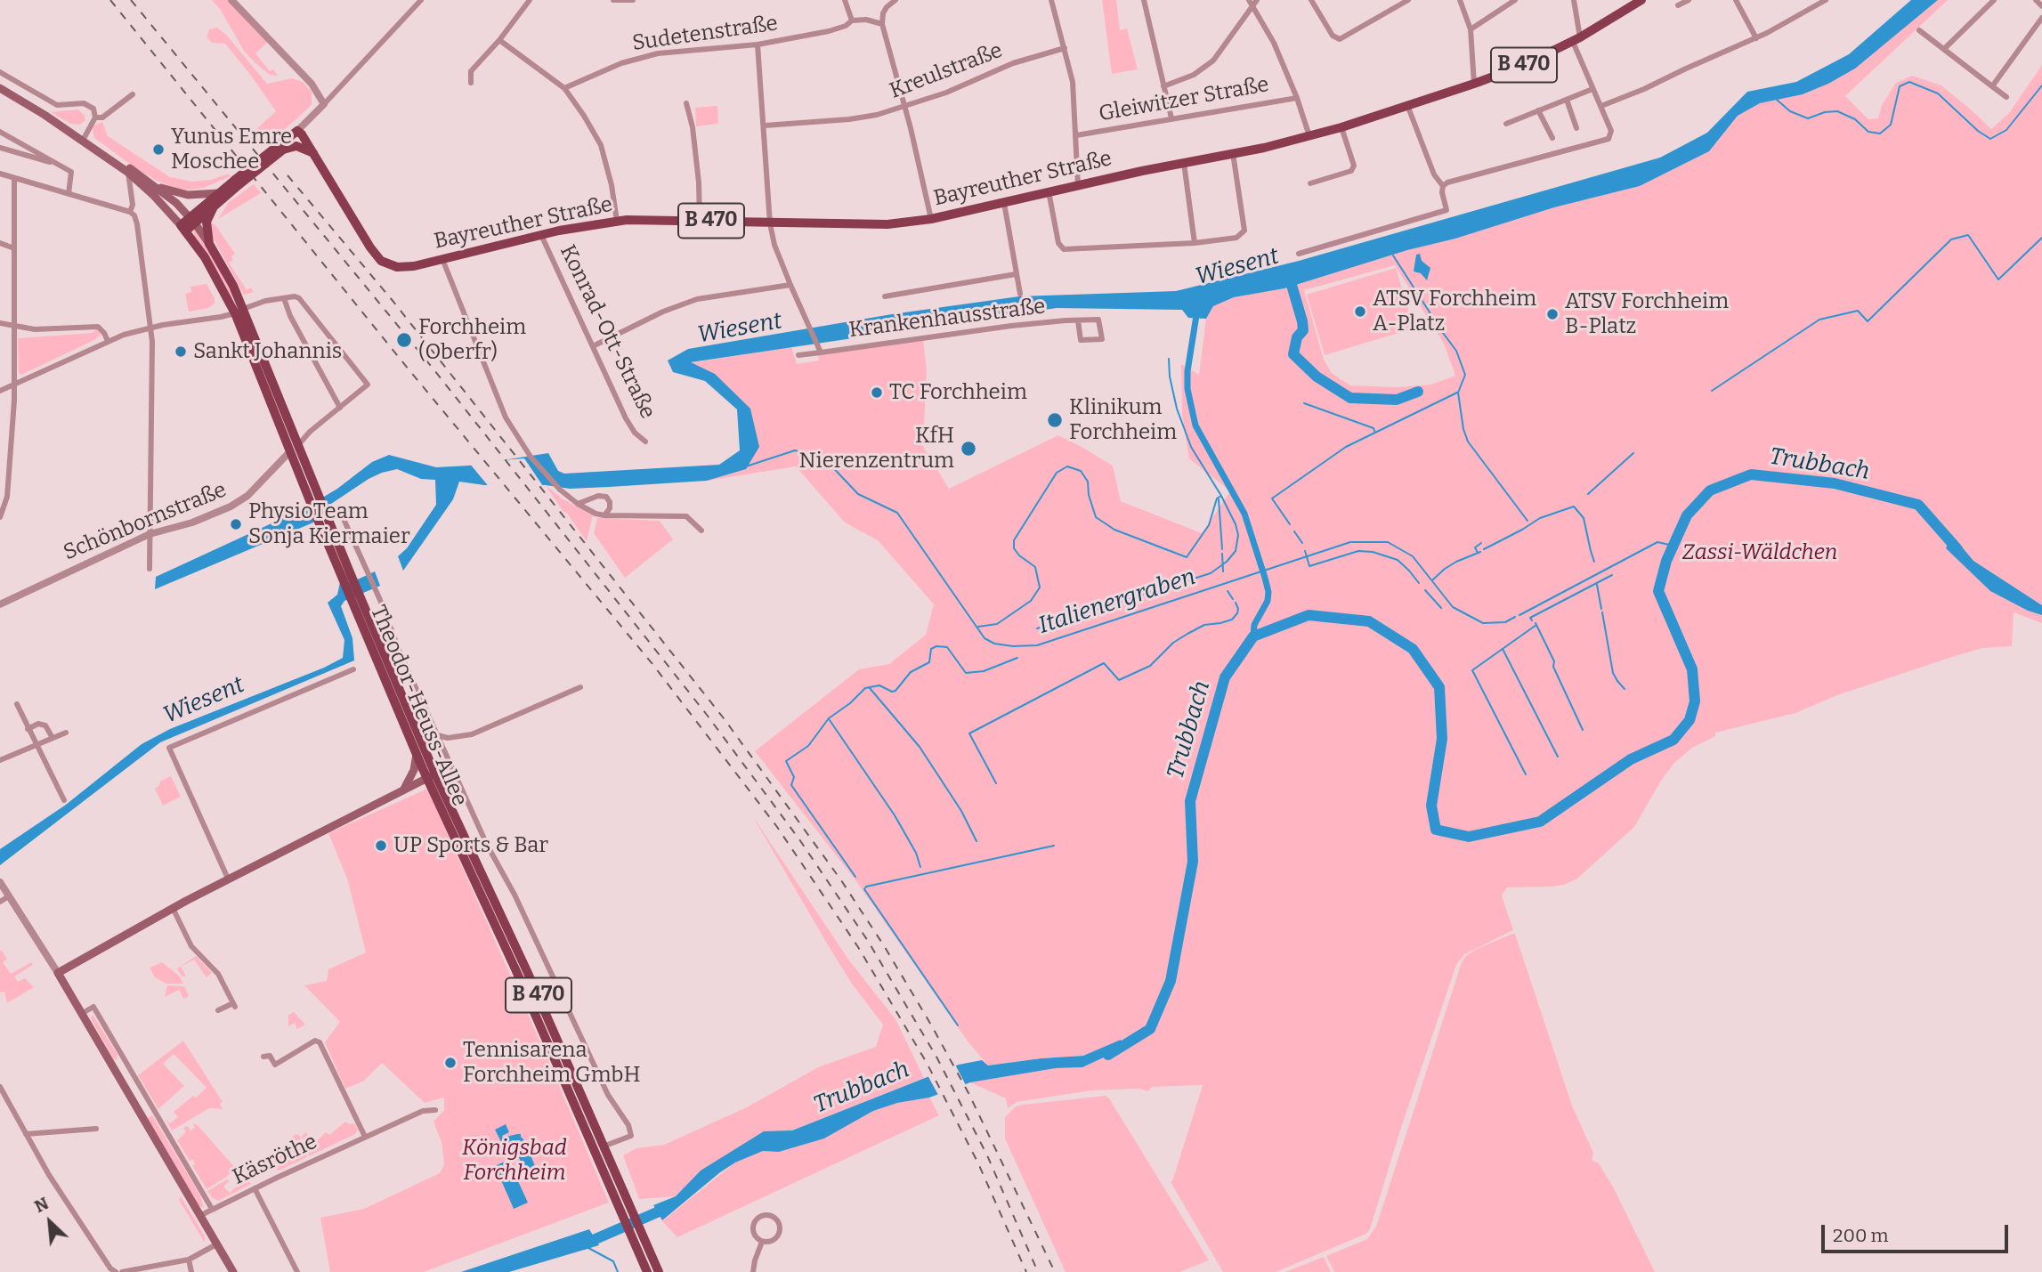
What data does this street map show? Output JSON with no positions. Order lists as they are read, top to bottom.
{
  "streets": {
    "main road": ["B 470", "Bayreuther Straße", "Theodor-Heuss-Allee"],
    "street": [
      "Sudetenstraße",
      "Kreulstraße",
      "Gleiwitzer Straße",
      "Krankenhausstraße",
      "Konrad-Ott-Straße",
      "Schönbornstraße",
      "Käsröthe"
    ]
  },
  "crossings": [
    ["B 470", "Bayreuther Straße"],
    ["B 470", "Theodor-Heuss-Allee"],
    ["Bayreuther Straße", "Konrad-Ott-Straße"],
    ["Schönbornstraße", "Theodor-Heuss-Allee"]
  ],
  "water": ["Wiesent", "Trubbach", "Italienergraben"],
  "parks": ["Zassi-Wäldchen", "Königsbad Forchheim"],
  "places": [
    "Yunus Emre Moschee",
    "ATSV Forchheim A-Platz",
    "ATSV Forchheim B-Platz",
    "Forchheim (Oberfr)",
    "Sankt Johannis",
    "TC Forchheim",
    "Klinikum Forchheim",
    "KfH Nierenzentrum",
    "PhysioTeam Sonja Kiermaier",
    "UP Sports & Bar",
    "Tennisarena Forchheim GmbH"
  ],
  "scale_bar": "200 m",
  "north": "top left"
}
